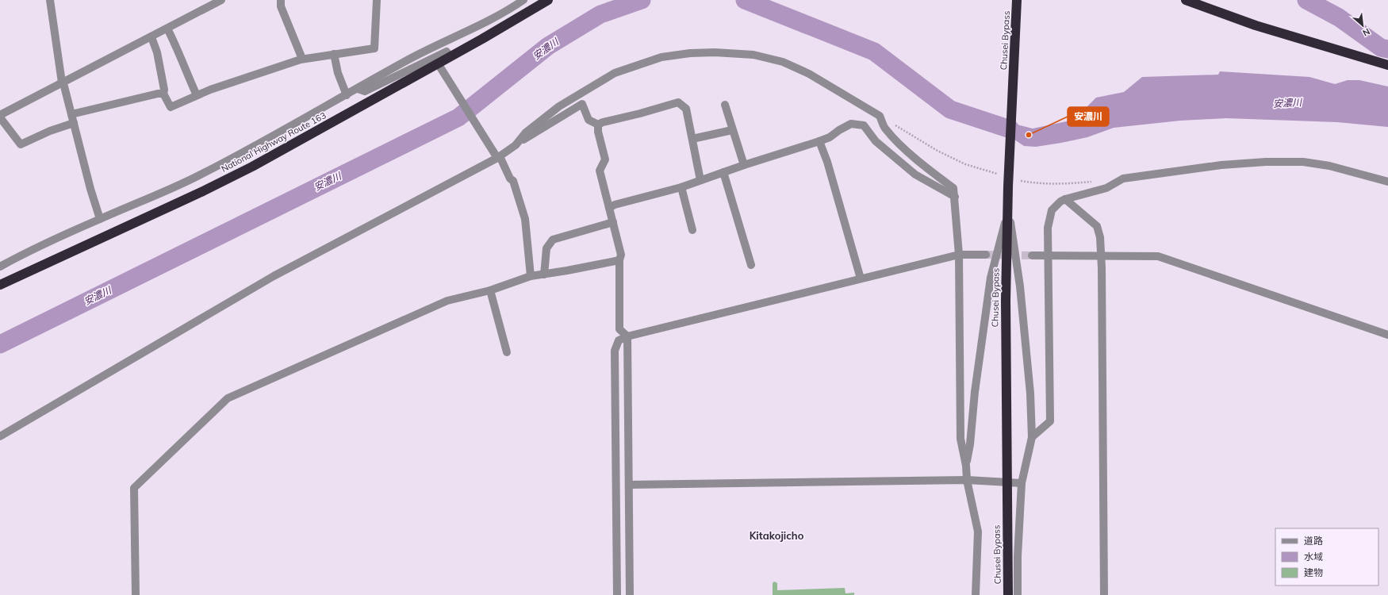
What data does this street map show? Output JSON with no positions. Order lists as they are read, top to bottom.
{
  "streets": {
    "highway": ["Chusei Bypass", "National Highway Route 163"]
  },
  "districts": ["Kitakojicho"],
  "water": ["安濃川"],
  "places": ["安濃川"],
  "legend": ["道路", "水域", "建物"],
  "north": "bottom right"
}
